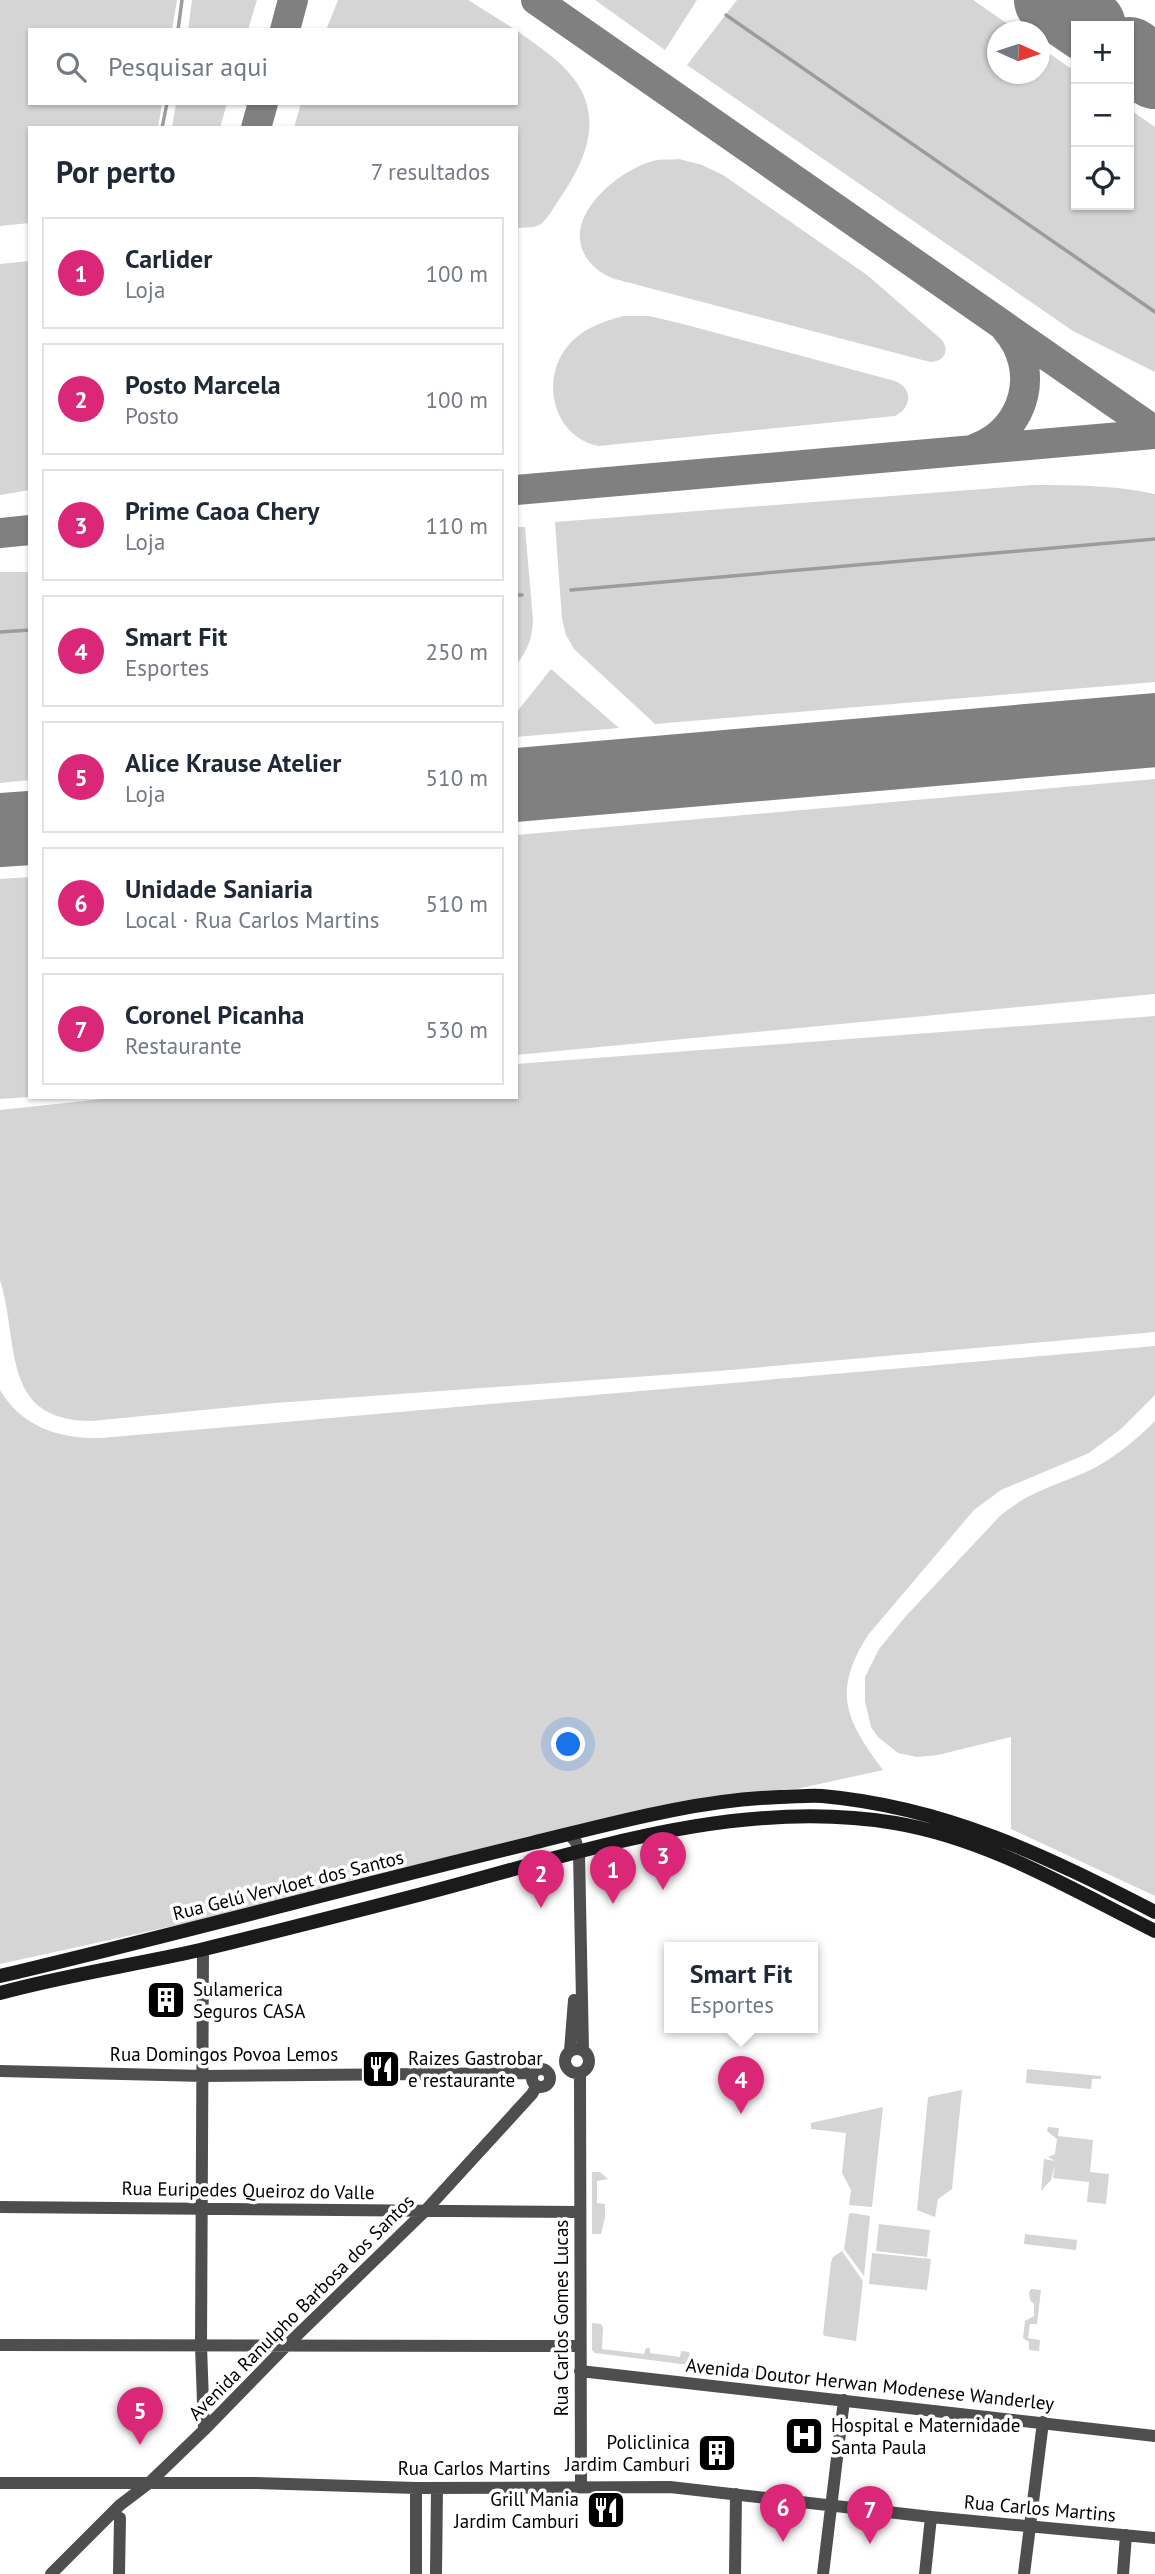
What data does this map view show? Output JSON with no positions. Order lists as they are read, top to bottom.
{
  "streets": {
    "main road": ["Rua Gelú Vervloet dos Santos"],
    "street": [
      "Rua Domingos Povoa Lemos",
      "Rua Euripedes Queiroz do Valle",
      "Avenida Ranulpho Barbosa dos Santos",
      "Rua Carlos Gomes Lucas",
      "Avenida Doutor Herwan Modenese Wanderley",
      "Rua Carlos Martins"
    ]
  },
  "crossings": [
    ["Rua Gelú Vervloet dos Santos", "Rua Carlos Gomes Lucas"],
    ["Rua Domingos Povoa Lemos", "Avenida Ranulpho Barbosa dos Santos"],
    ["Rua Euripedes Queiroz do Valle", "Avenida Ranulpho Barbosa dos Santos"],
    ["Rua Euripedes Queiroz do Valle", "Rua Carlos Gomes Lucas"],
    ["Avenida Ranulpho Barbosa dos Santos", "Rua Carlos Martins"],
    ["Rua Carlos Gomes Lucas", "Avenida Doutor Herwan Modenese Wanderley"],
    ["Rua Carlos Gomes Lucas", "Rua Carlos Martins"]
  ],
  "places": {
    "building": ["Sulamerica Seguros CASA", "Policlinica Jardim Camburi"],
    "restaurant": ["Raizes Gastrobar e restaurante", "Grill Mania Jardim Camburi"],
    "hospital": ["Hospital e Maternidade Santa Paula"]
  },
  "north": "right",
  "page": {
    "map_buttons": ["+", "−"],
    "search": "Pesquisar aqui",
    "heading": ["Por perto", "7 resultados"],
    "list": [
      {
        "mark": "1",
        "name": "Carlider",
        "note": "Loja",
        "value": "100 m"
      },
      {
        "mark": "2",
        "name": "Posto Marcela",
        "note": "Posto",
        "value": "100 m"
      },
      {
        "mark": "3",
        "name": "Prime Caoa Chery",
        "note": "Loja",
        "value": "110 m"
      },
      {
        "mark": "4",
        "name": "Smart Fit",
        "note": "Esportes",
        "value": "250 m"
      },
      {
        "mark": "5",
        "name": "Alice Krause Atelier",
        "note": "Loja",
        "value": "510 m"
      },
      {
        "mark": "6",
        "name": "Unidade Saniaria",
        "note": "Local · Rua Carlos Martins",
        "value": "510 m"
      },
      {
        "mark": "7",
        "name": "Coronel Picanha",
        "note": "Restaurante",
        "value": "530 m"
      }
    ],
    "pins": [
      "3",
      "1",
      "2",
      "4",
      "5",
      "6",
      "7"
    ],
    "popup": ["Smart Fit", "Esportes"]
  }
}
